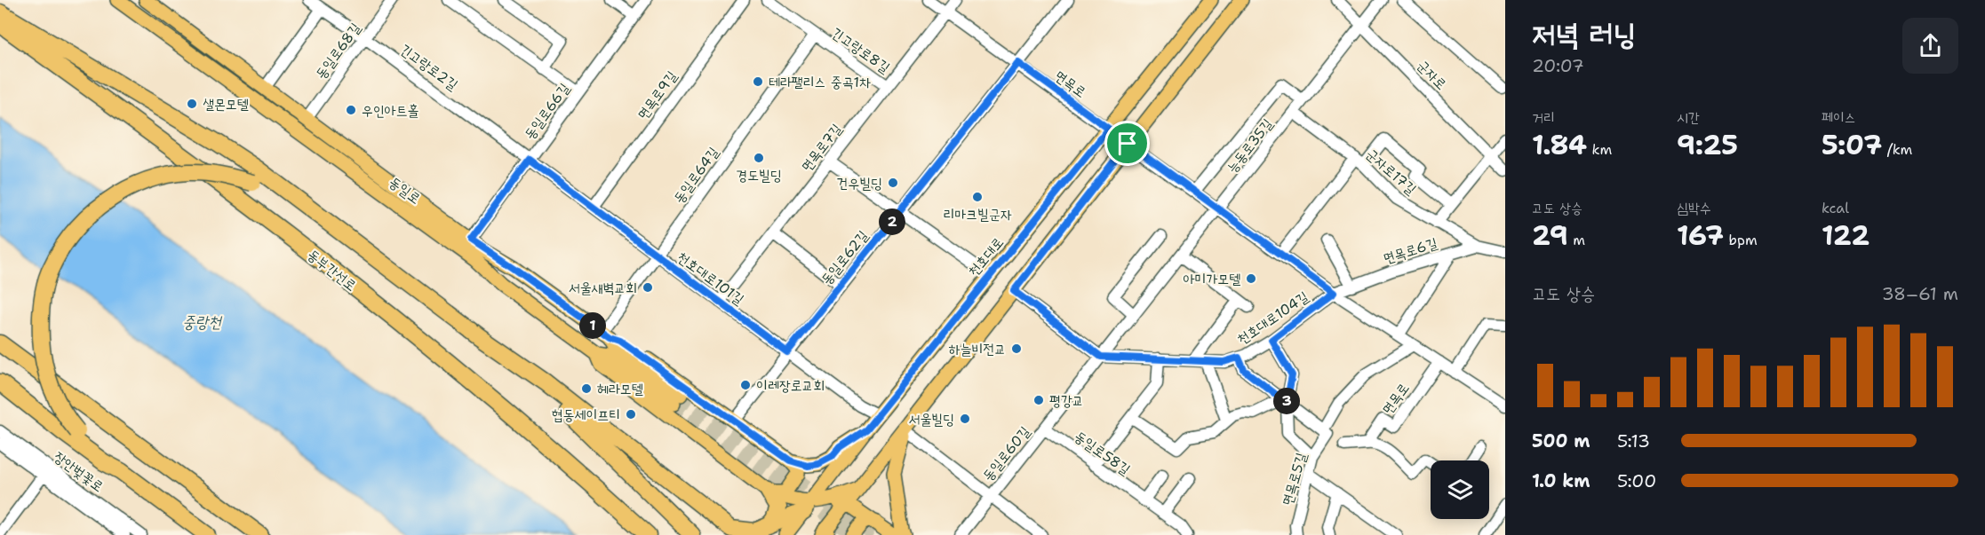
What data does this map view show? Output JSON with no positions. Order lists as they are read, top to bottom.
{
  "streets": {
    "highway": ["동부간선로"],
    "main road": ["동일로", "천호대로"],
    "street": [
      "긴고랑로8길",
      "동일로68길",
      "긴고랑로2길",
      "군자로",
      "면목로",
      "면목로9길",
      "동일로66길",
      "능동로35길",
      "면목로7길",
      "군자로17길",
      "동일로64길",
      "면목로6길",
      "동일로62길",
      "천호대로101길",
      "천호대로104길",
      "동일로58길",
      "동일로60길",
      "장안벚꽃로",
      "면목로5길"
    ]
  },
  "crossings": [
    ["긴고랑로8길", "면목로7길"],
    ["긴고랑로8길", "동일로64길"],
    ["동일로68길", "긴고랑로2길"],
    ["동일로68길", "동일로"],
    ["긴고랑로2길", "동일로66길"],
    ["긴고랑로2길", "천호대로101길"],
    ["군자로", "능동로35길"],
    ["면목로", "능동로35길"],
    ["면목로", "면목로7길"],
    ["면목로", "면목로6길"],
    ["면목로", "천호대로"],
    ["면목로", "동일로62길"],
    ["면목로", "천호대로104길"],
    ["면목로", "동일로60길"],
    ["면목로", "면목로5길"],
    ["면목로9길", "천호대로101길"],
    ["동일로66길", "동일로"],
    ["동일로66길", "천호대로101길"],
    ["능동로35길", "군자로17길"],
    ["능동로35길", "동일로60길"],
    ["면목로7길", "천호대로101길"],
    ["군자로17길", "면목로6길"],
    ["동일로64길", "동일로"],
    ["동일로64길", "천호대로101길"],
    ["면목로6길", "천호대로104길"],
    ["천호대로", "천호대로101길"],
    ["동일로62길", "천호대로101길"],
    ["천호대로104길", "동일로60길"],
    ["동일로58길", "동일로60길"]
  ],
  "water": ["중랑천"],
  "places": [
    "테라팰리스 중곡1차",
    "샐몬모텔",
    "우인아트홀",
    "경도빌딩",
    "건우빌딩",
    "리마크빌군자",
    "아미가모텔",
    "서울새벽교회",
    "하늘비전교",
    "이레장로교회",
    "헤라모텔",
    "평강교",
    "협동세이프티",
    "서울빌딩"
  ],
  "page": {
    "heading": ["저녁 러닝", "20:07"],
    "stats": [
      ["거리", "1.84 km"],
      ["시간", "9:25"],
      ["페이스", "5:07 /km"],
      ["고도 상승", "29 m"],
      ["심박수", "167 bpm"],
      ["kcal", "122"]
    ],
    "pins": ["2", "1", "3"],
    "chart": ["고도 상승", "38–61 m"],
    "list": [
      {
        "name": "500 m",
        "note": "5:13"
      },
      {
        "name": "1.0 km",
        "note": "5:00"
      }
    ]
  }
}
